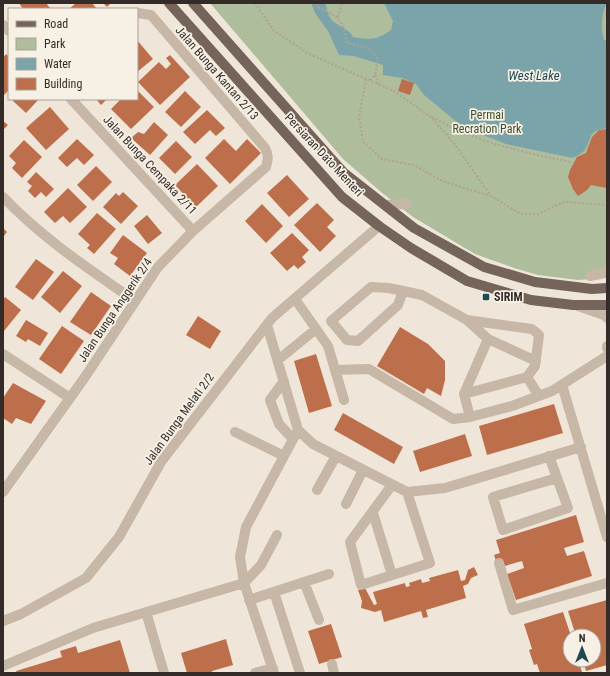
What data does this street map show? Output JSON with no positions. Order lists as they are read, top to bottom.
{
  "streets": {
    "main road": ["Persiaran Dato Menteri"],
    "street": [
      "Jalan Bunga Kantan 2/13",
      "Jalan Bunga Cempaka 2/11",
      "Jalan Bunga Anggerik 2/4",
      "Jalan Bunga Melati 2/2"
    ]
  },
  "crossings": [
    ["Jalan Bunga Kantan 2/13", "Jalan Bunga Anggerik 2/4"],
    ["Persiaran Dato Menteri", "Jalan Bunga Melati 2/2"],
    ["Jalan Bunga Cempaka 2/11", "Jalan Bunga Anggerik 2/4"]
  ],
  "water": ["West Lake"],
  "parks": ["Permai Recration Park"],
  "places": {
    "transit": ["SIRIM"]
  },
  "legend": [
    "Road",
    "Park",
    "Water",
    "Building"
  ],
  "north": "top"
}
